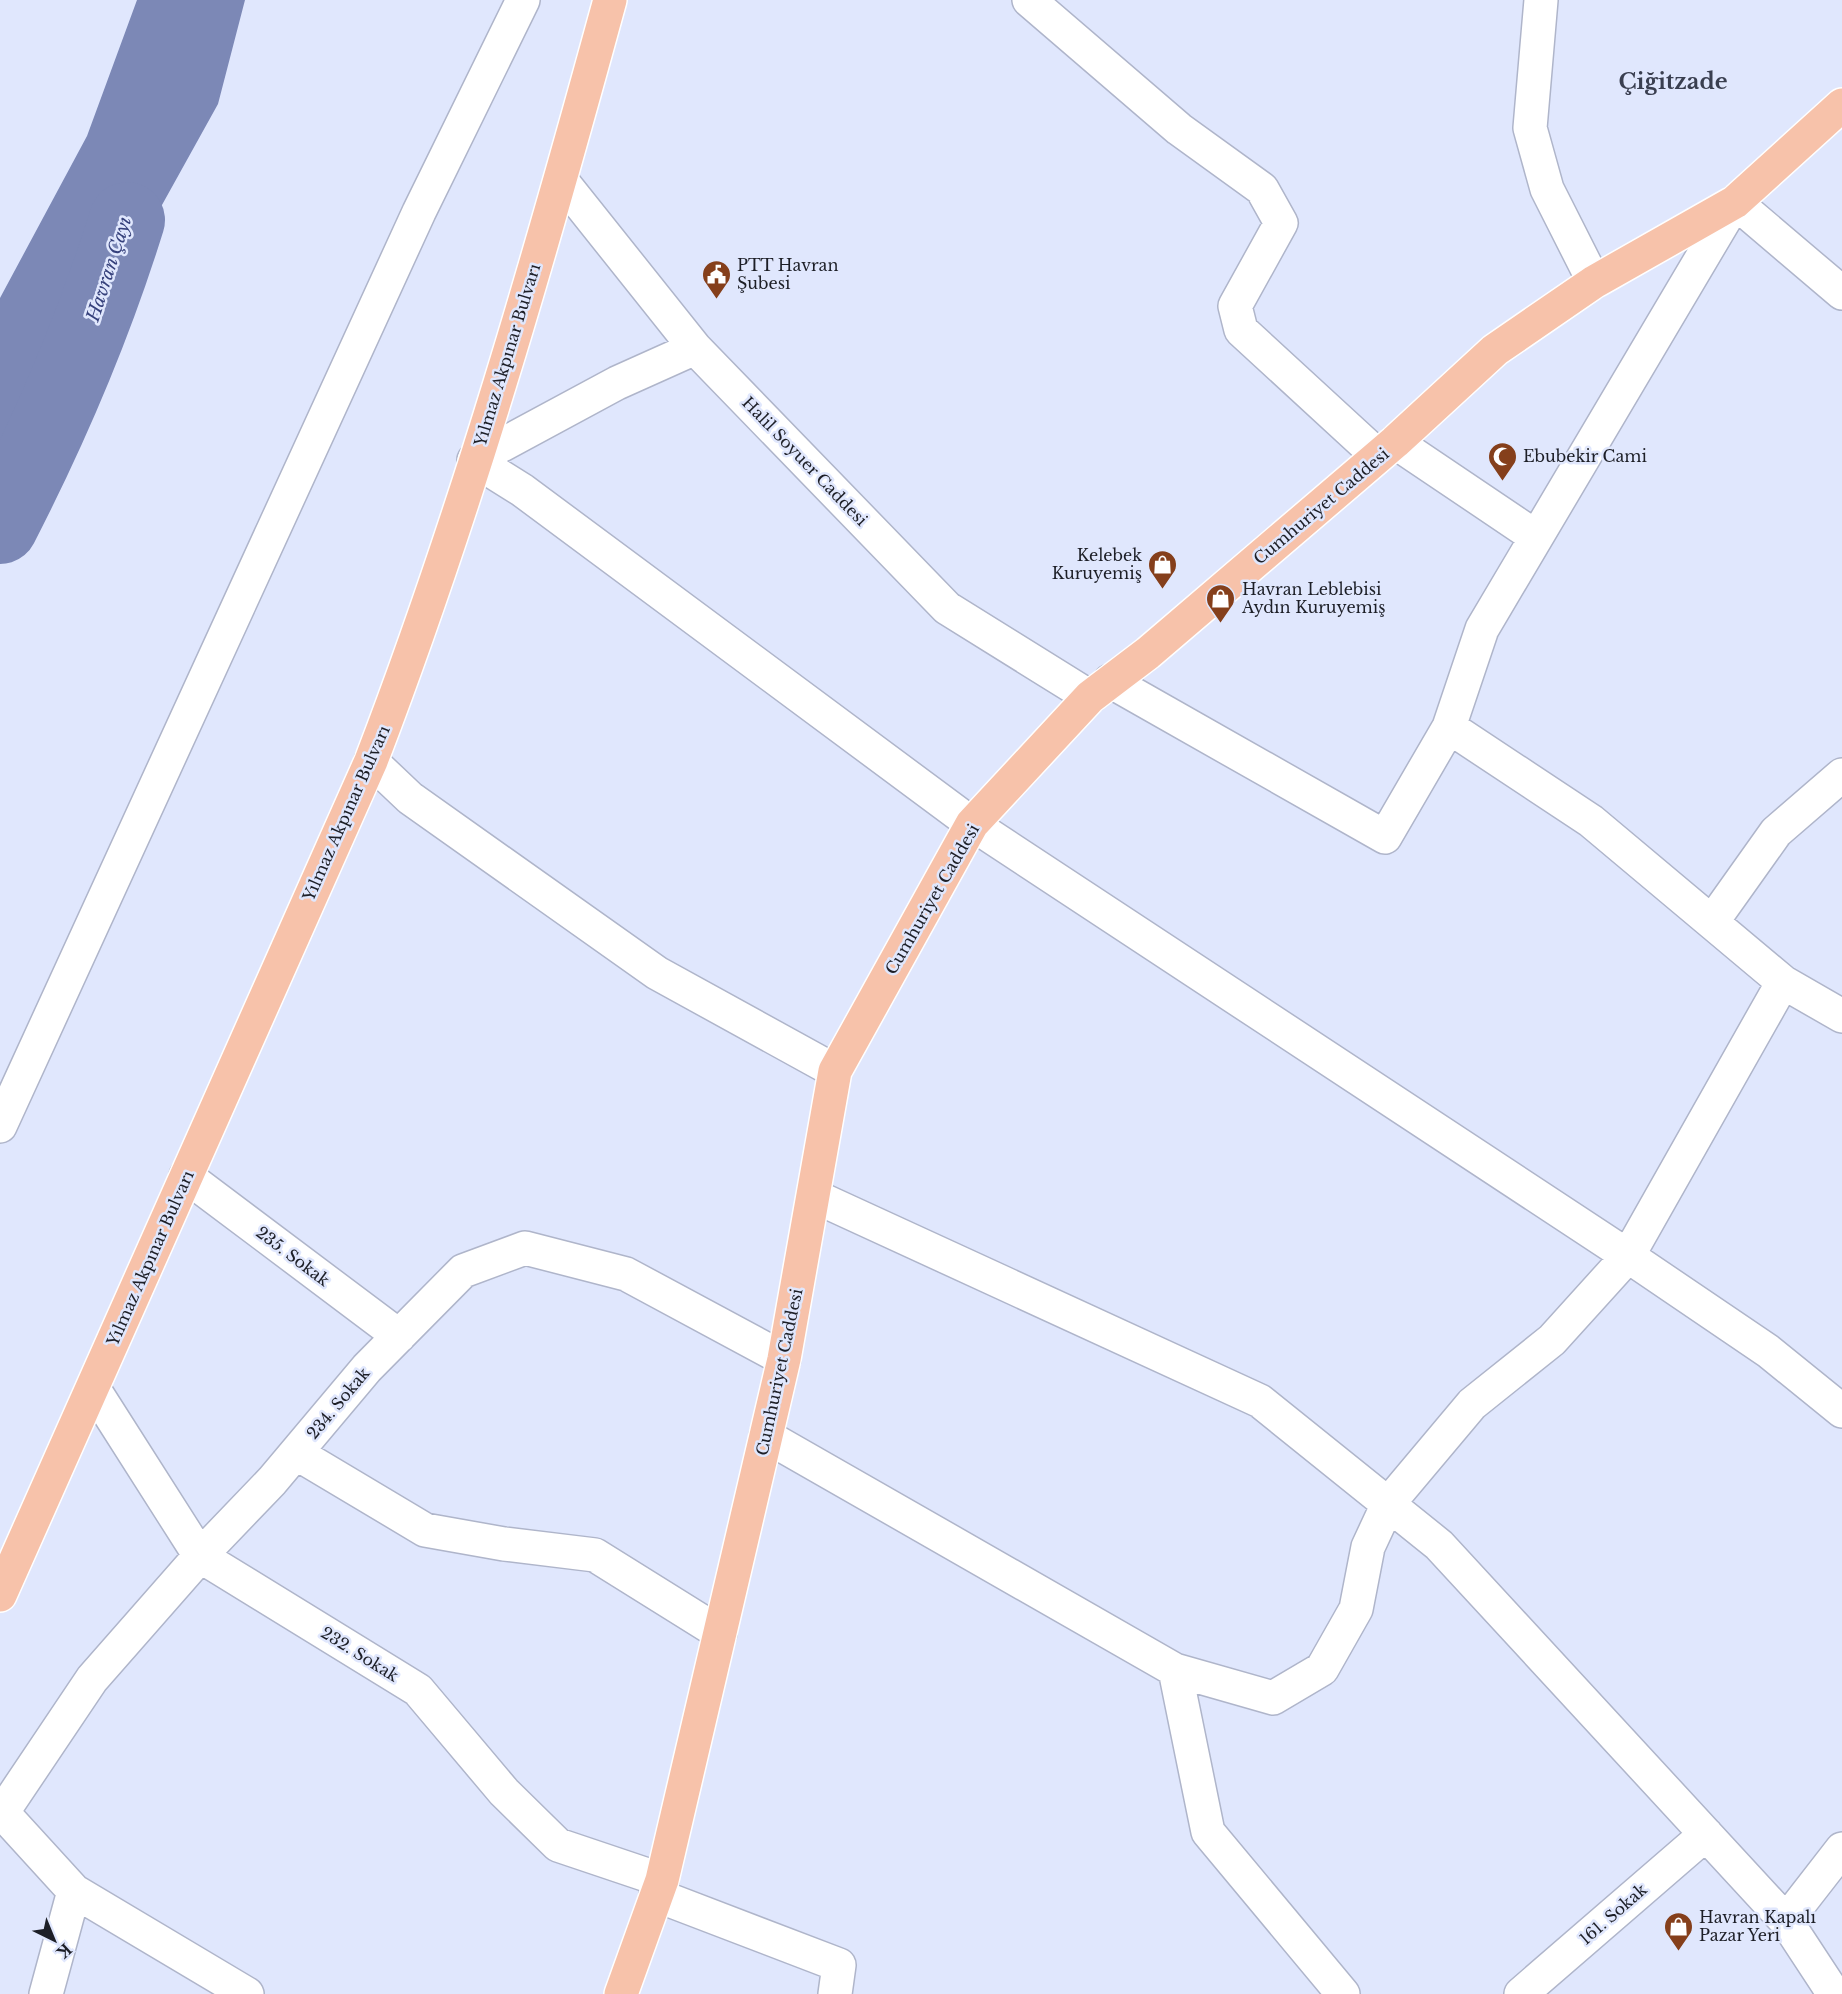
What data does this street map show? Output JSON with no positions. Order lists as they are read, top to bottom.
{
  "streets": {
    "main road": ["Yılmaz Akpınar Bulvarı", "Cumhuriyet Caddesi"],
    "street": [
      "Halil Soyuer Caddesi",
      "235. Sokak",
      "234. Sokak",
      "232. Sokak",
      "161. Sokak"
    ]
  },
  "crossings": [
    ["Yılmaz Akpınar Bulvarı", "Halil Soyuer Caddesi"],
    ["Yılmaz Akpınar Bulvarı", "235. Sokak"],
    ["Yılmaz Akpınar Bulvarı", "232. Sokak"],
    ["Halil Soyuer Caddesi", "Cumhuriyet Caddesi"],
    ["Cumhuriyet Caddesi", "234. Sokak"],
    ["Cumhuriyet Caddesi", "232. Sokak"],
    ["235. Sokak", "234. Sokak"],
    ["234. Sokak", "232. Sokak"]
  ],
  "districts": ["Çiğitzade"],
  "water": ["Havran Çayı"],
  "places": {
    "public building": ["PTT Havran Şubesi"],
    "mosque": ["Ebubekir Cami"],
    "shop": ["Kelebek Kuruyemiş", "Havran Leblebisi Aydın Kuruyemiş", "Havran Kapalı Pazar Yeri"]
  },
  "north": "bottom right"
}
